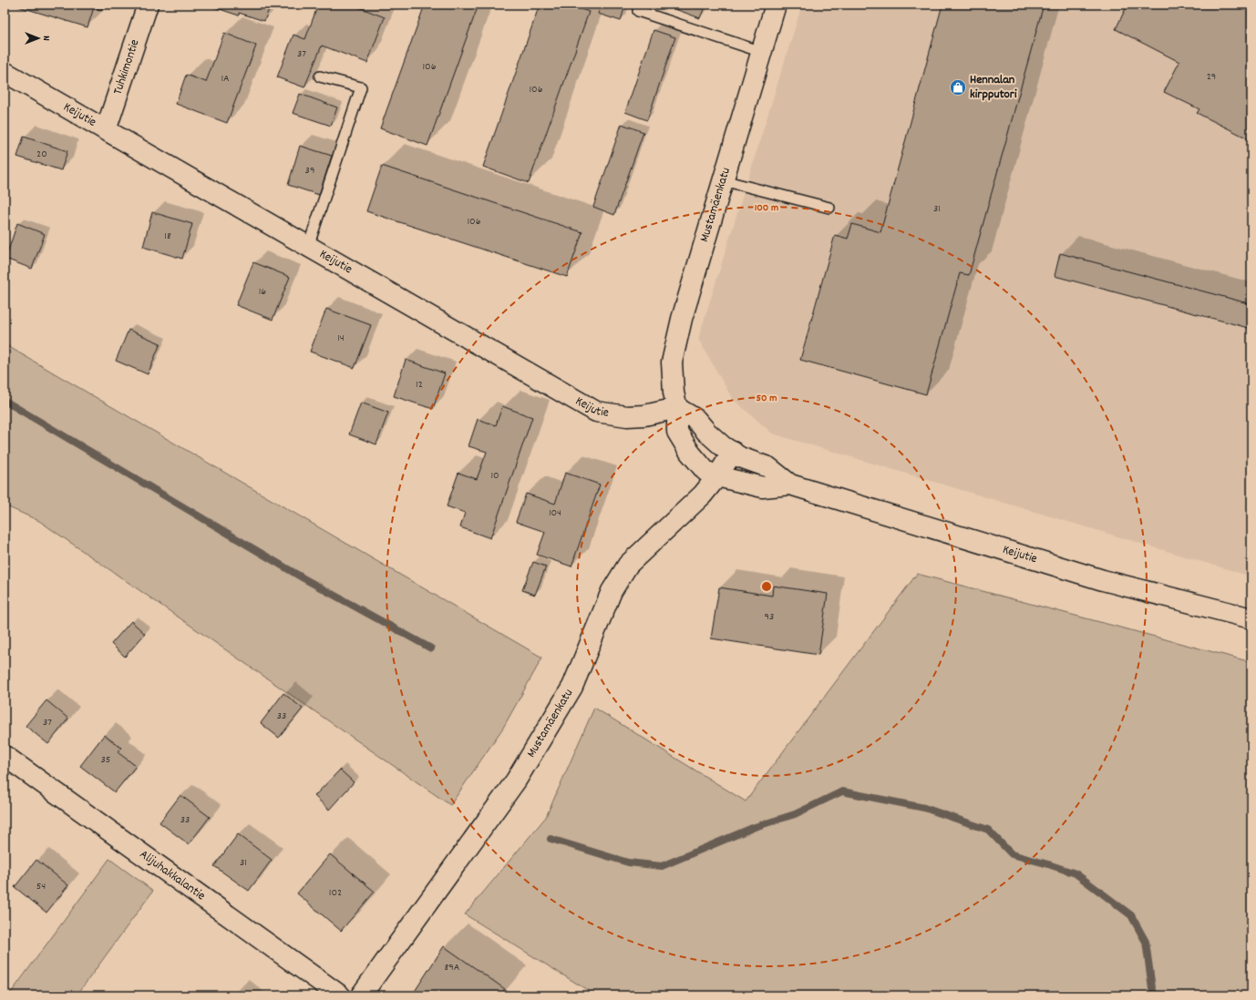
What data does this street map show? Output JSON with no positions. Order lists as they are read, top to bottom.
{
  "streets": {
    "street": [
      "Tuhkimontie",
      "Keijutie",
      "Mustamäenkatu",
      "Alijuhakkalantie"
    ]
  },
  "crossings": [
    ["Tuhkimontie", "Keijutie"],
    ["Keijutie", "Mustamäenkatu"]
  ],
  "places": {
    "shop": ["Hennalan kirpputori"]
  },
  "house_numbers": [
    "37",
    "106",
    "29",
    "1A",
    "106",
    "20",
    "39",
    "31",
    "106",
    "18",
    "16",
    "14",
    "12",
    "10",
    "104",
    "93",
    "33",
    "37",
    "35",
    "33",
    "31",
    "54",
    "102",
    "89A"
  ],
  "north": "right",
  "rings": ["100 m", "50 m"]
}
